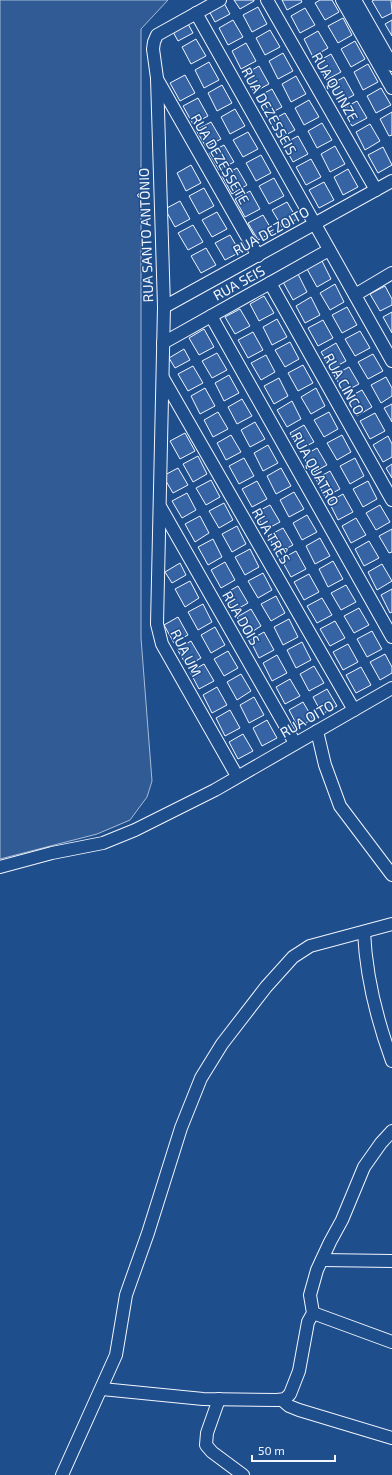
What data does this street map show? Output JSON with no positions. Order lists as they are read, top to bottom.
{
  "streets": {
    "street": [
      "RUA QUINZE",
      "RUA DEZESSEIS",
      "RUA DEZESSETE",
      "RUA DEZOITO",
      "RUA SANTO ANTÔNIO",
      "RUA SEIS",
      "RUA CINCO",
      "RUA QUATRO",
      "RUA TRÊS",
      "RUA DOIS",
      "RUA UM",
      "RUA OITO"
    ]
  },
  "crossings": [
    ["RUA QUINZE", "RUA DEZOITO"],
    ["RUA DEZESSEIS", "RUA DEZOITO"],
    ["RUA DEZESSEIS", "RUA SANTO ANTÔNIO"],
    ["RUA DEZESSETE", "RUA DEZOITO"],
    ["RUA DEZESSETE", "RUA SANTO ANTÔNIO"],
    ["RUA DEZOITO", "RUA SANTO ANTÔNIO"],
    ["RUA SANTO ANTÔNIO", "RUA SEIS"],
    ["RUA SANTO ANTÔNIO", "RUA TRÊS"],
    ["RUA SANTO ANTÔNIO", "RUA DOIS"],
    ["RUA SANTO ANTÔNIO", "RUA UM"],
    ["RUA SEIS", "RUA CINCO"],
    ["RUA SEIS", "RUA QUATRO"],
    ["RUA TRÊS", "RUA OITO"],
    ["RUA DOIS", "RUA UM"],
    ["RUA DOIS", "RUA OITO"],
    ["RUA UM", "RUA OITO"]
  ],
  "scale_bar": "50 m"
}
